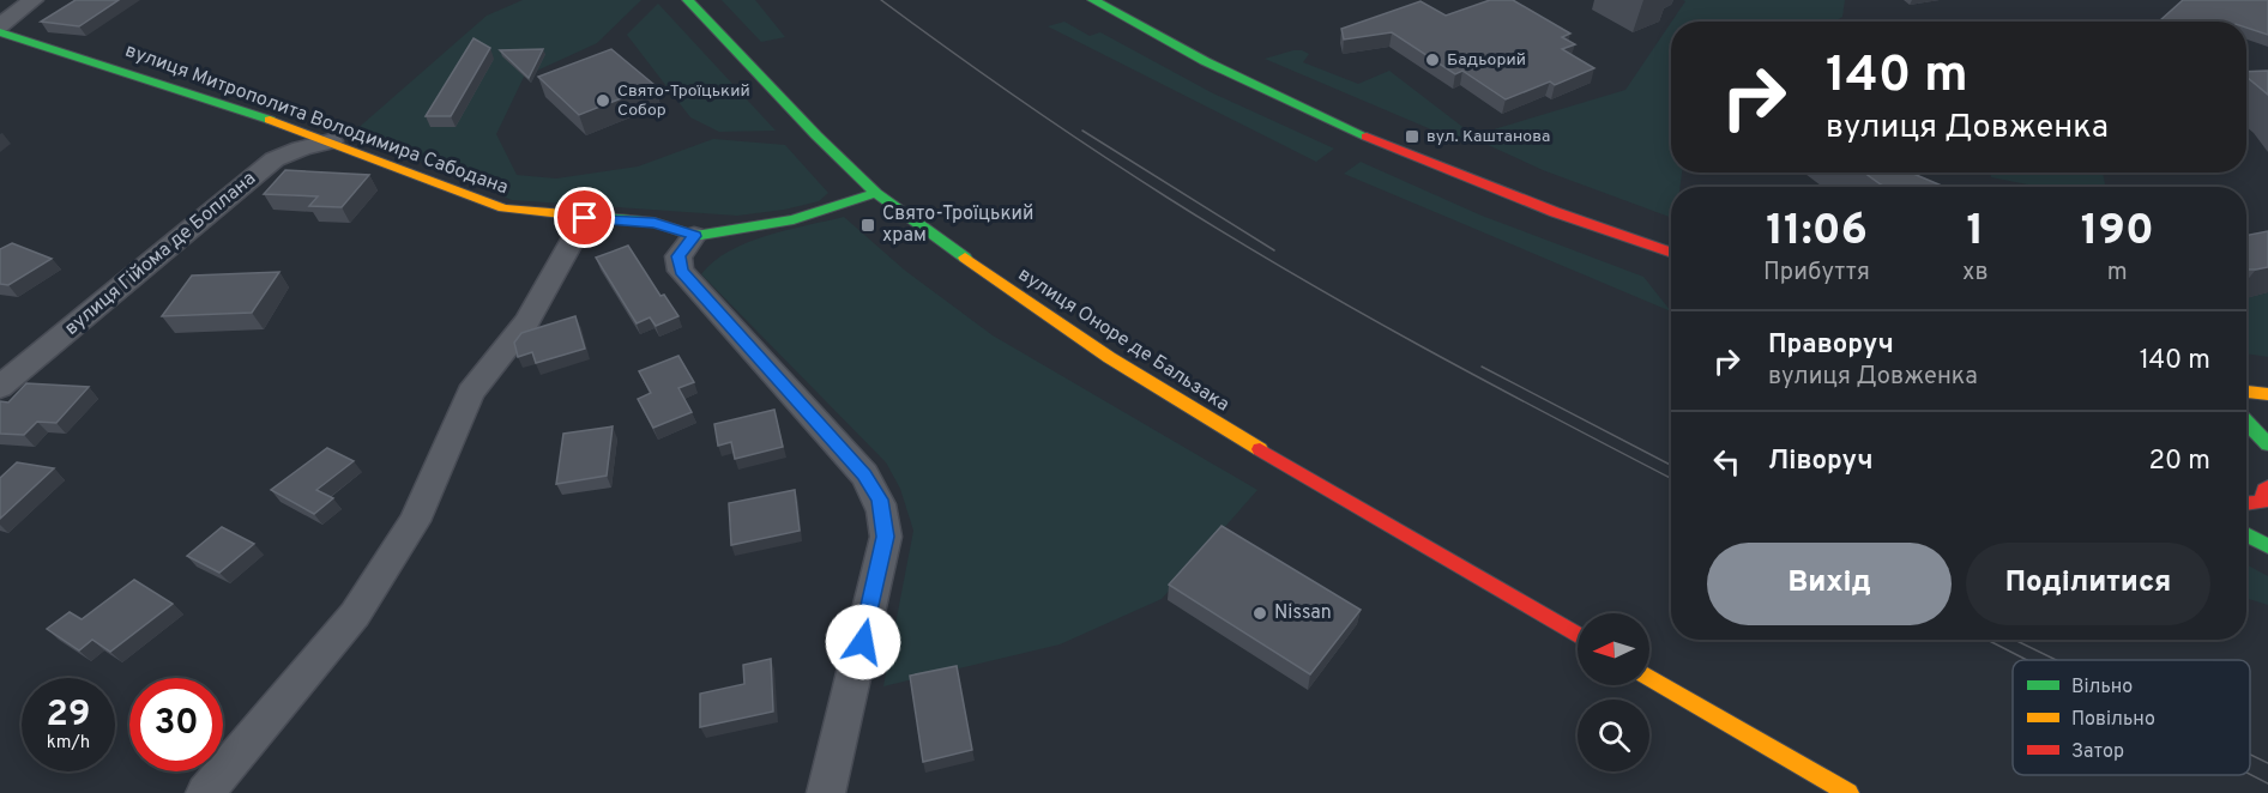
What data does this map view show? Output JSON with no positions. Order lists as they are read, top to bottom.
{
  "streets": {
    "street": ["вулиця Митрополита Володимира Сабодана", "вулиця Гійома де Боплана", "вулиця Оноре де Бальзака"]
  },
  "crossings": [
    ["вулиця Митрополита Володимира Сабодана", "вулиця Гійома де Боплана"],
    ["вулиця Митрополита Володимира Сабодана", "вулиця Оноре де Бальзака"]
  ],
  "places": {
    "other": ["Бадьорий", "Свято-Троїцький Собор", "Nissan"],
    "transit": ["вул. Каштанова", "Свято-Троїцький храм"]
  },
  "legend": ["Вільно", "Повільно", "Затор"],
  "north": "left",
  "page": {
    "turn": ["140 m", "вулиця Довженка"],
    "eta": [
      "11:06",
      "Прибуття",
      "1",
      "хв",
      "190",
      "m"
    ],
    "list": [
      {
        "name": "Праворуч",
        "note": "вулиця Довженка",
        "value": "140 m"
      },
      {
        "name": "Ліворуч",
        "value": "20 m"
      }
    ],
    "buttons": ["Вихід", "Поділитися"],
    "speed": "29 km/h",
    "limit": "30"
  }
}
